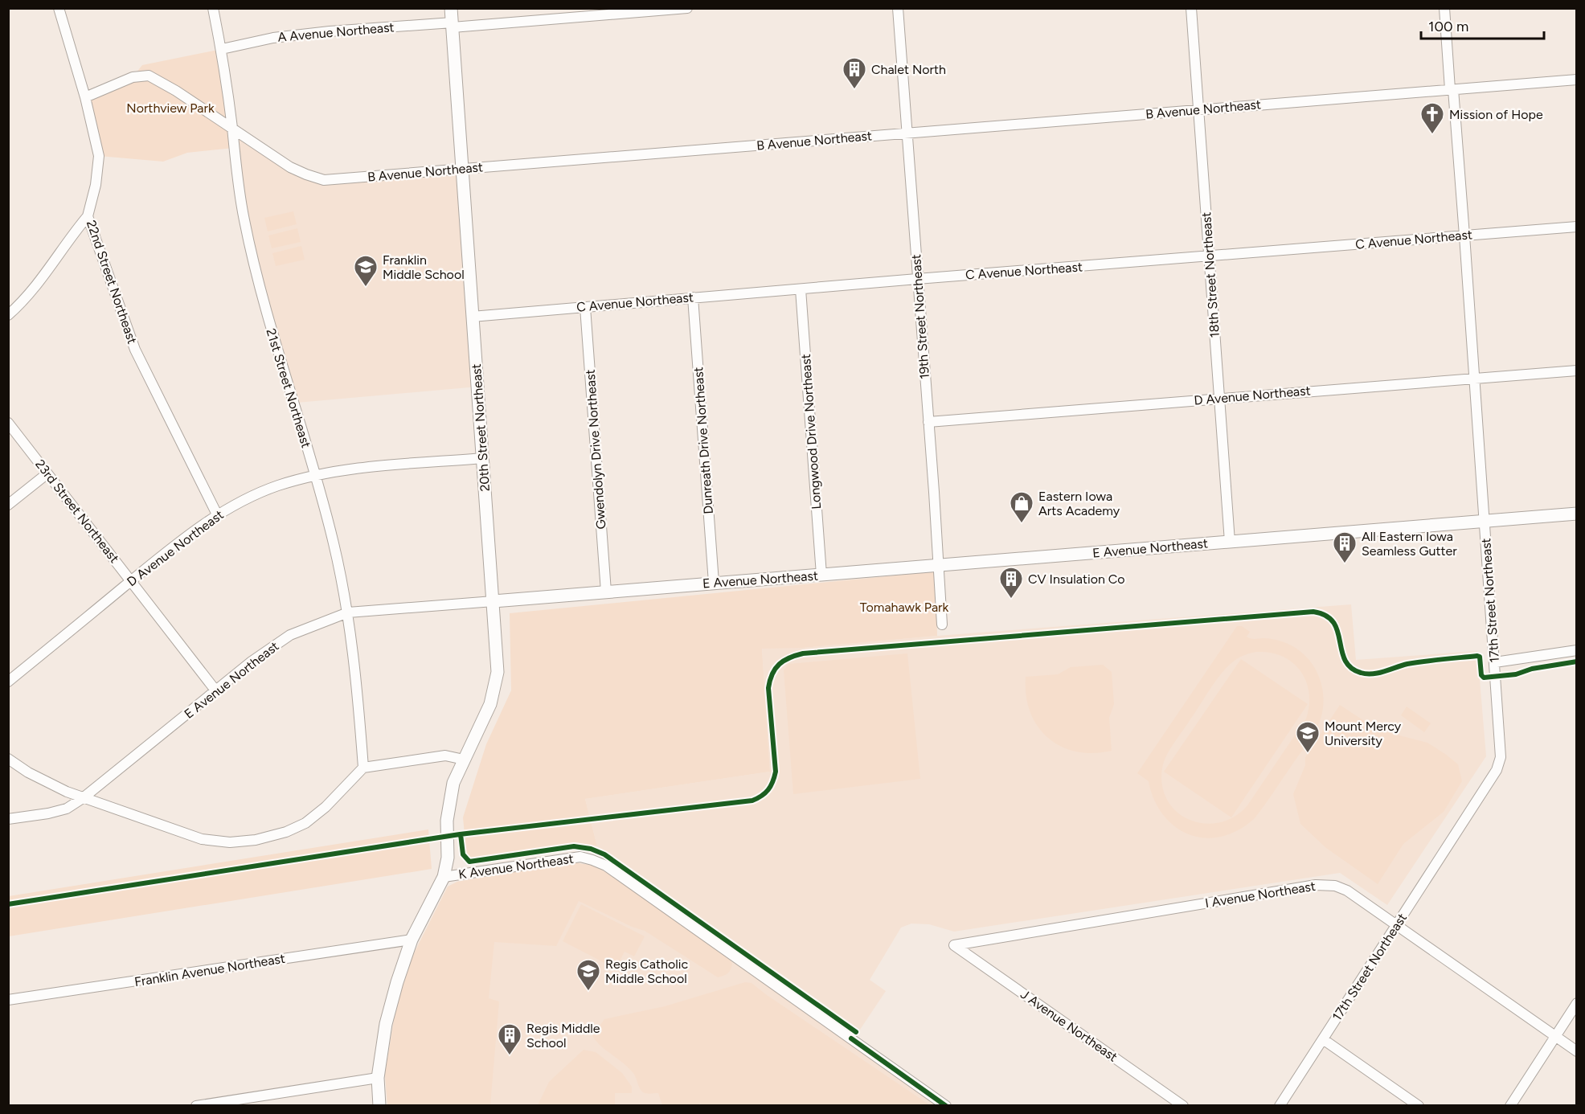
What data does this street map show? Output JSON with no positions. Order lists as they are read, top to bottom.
{
  "streets": {
    "street": [
      "A Avenue Northeast",
      "B Avenue Northeast",
      "C Avenue Northeast",
      "18th Street Northeast",
      "22nd Street Northeast",
      "19th Street Northeast",
      "21st Street Northeast",
      "D Avenue Northeast",
      "20th Street Northeast",
      "Longwood Drive Northeast",
      "Dunreath Drive Northeast",
      "Gwendolyn Drive Northeast",
      "23rd Street Northeast",
      "E Avenue Northeast",
      "17th Street Northeast",
      "K Avenue Northeast",
      "I Avenue Northeast",
      "Franklin Avenue Northeast",
      "J Avenue Northeast"
    ]
  },
  "crossings": [
    ["A Avenue Northeast", "21st Street Northeast"],
    ["A Avenue Northeast", "20th Street Northeast"],
    ["B Avenue Northeast", "18th Street Northeast"],
    ["B Avenue Northeast", "22nd Street Northeast"],
    ["B Avenue Northeast", "19th Street Northeast"],
    ["B Avenue Northeast", "21st Street Northeast"],
    ["B Avenue Northeast", "20th Street Northeast"],
    ["B Avenue Northeast", "17th Street Northeast"],
    ["C Avenue Northeast", "18th Street Northeast"],
    ["C Avenue Northeast", "19th Street Northeast"],
    ["C Avenue Northeast", "20th Street Northeast"],
    ["C Avenue Northeast", "Longwood Drive Northeast"],
    ["C Avenue Northeast", "Dunreath Drive Northeast"],
    ["C Avenue Northeast", "Gwendolyn Drive Northeast"],
    ["C Avenue Northeast", "17th Street Northeast"],
    ["18th Street Northeast", "D Avenue Northeast"],
    ["18th Street Northeast", "E Avenue Northeast"],
    ["22nd Street Northeast", "D Avenue Northeast"],
    ["19th Street Northeast", "D Avenue Northeast"],
    ["19th Street Northeast", "E Avenue Northeast"],
    ["21st Street Northeast", "D Avenue Northeast"],
    ["21st Street Northeast", "E Avenue Northeast"],
    ["D Avenue Northeast", "20th Street Northeast"],
    ["D Avenue Northeast", "23rd Street Northeast"],
    ["D Avenue Northeast", "17th Street Northeast"],
    ["20th Street Northeast", "E Avenue Northeast"],
    ["20th Street Northeast", "K Avenue Northeast"],
    ["20th Street Northeast", "Franklin Avenue Northeast"],
    ["Longwood Drive Northeast", "E Avenue Northeast"],
    ["Dunreath Drive Northeast", "E Avenue Northeast"],
    ["Gwendolyn Drive Northeast", "E Avenue Northeast"],
    ["23rd Street Northeast", "E Avenue Northeast"],
    ["E Avenue Northeast", "17th Street Northeast"],
    ["17th Street Northeast", "I Avenue Northeast"],
    ["I Avenue Northeast", "J Avenue Northeast"]
  ],
  "parks": ["Northview Park", "Tomahawk Park"],
  "places": {
    "building": [
      "Chalet North",
      "All Eastern Iowa Seamless Gutter",
      "CV Insulation Co",
      "Regis Middle School"
    ],
    "church": ["Mission of Hope"],
    "school or university": ["Franklin Middle School", "Mount Mercy University", "Regis Catholic Middle School"],
    "shop": ["Eastern Iowa Arts Academy"]
  },
  "scale_bar": "100 m"
}
